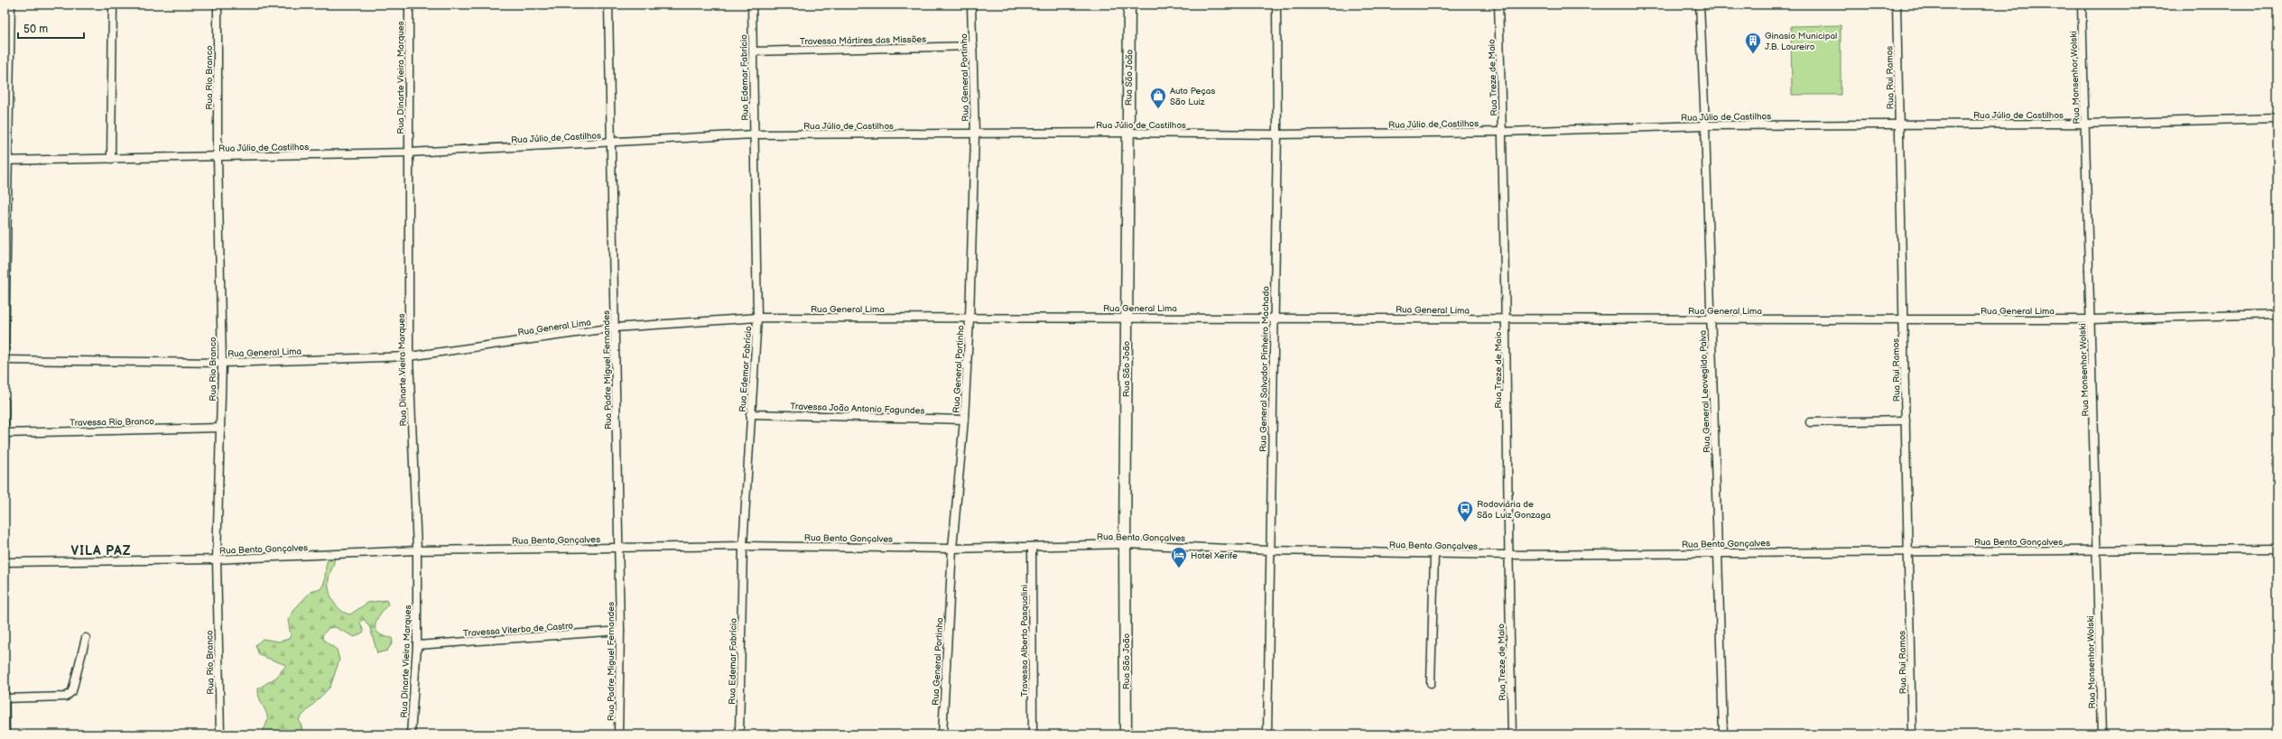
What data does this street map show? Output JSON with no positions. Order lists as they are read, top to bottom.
{
  "streets": {
    "main road": ["Rua São João"],
    "street": [
      "Travessa Mártires das Missões",
      "Rua Rio Branco",
      "Rua Dinarte Vieira Marques",
      "Rua Edemar Fabrício",
      "Rua General Portinho",
      "Rua Treze de Maio",
      "Rua Rui Ramos",
      "Rua Monsenhor Wolski",
      "Rua Júlio de Castilhos",
      "Rua General Lima",
      "Rua General Salvador Pinheiro Machado",
      "Rua Padre Miguel Fernandes",
      "Rua General Leovegildo Paiva",
      "Travessa João Antonio Fagundes",
      "Travessa Rio Branco",
      "Rua Bento Gonçalves",
      "Travessa Viterbo de Castro",
      "Travessa Alberto Pasqualini"
    ]
  },
  "crossings": [
    ["Travessa Mártires das Missões", "Rua Edemar Fabrício"],
    ["Travessa Mártires das Missões", "Rua General Portinho"],
    ["Rua Rio Branco", "Rua Júlio de Castilhos"],
    ["Rua Rio Branco", "Rua General Lima"],
    ["Rua Rio Branco", "Travessa Rio Branco"],
    ["Rua Rio Branco", "Rua Bento Gonçalves"],
    ["Rua Dinarte Vieira Marques", "Rua Júlio de Castilhos"],
    ["Rua Dinarte Vieira Marques", "Rua General Lima"],
    ["Rua Dinarte Vieira Marques", "Rua Bento Gonçalves"],
    ["Rua Dinarte Vieira Marques", "Travessa Viterbo de Castro"],
    ["Rua Edemar Fabrício", "Rua Júlio de Castilhos"],
    ["Rua Edemar Fabrício", "Rua General Lima"],
    ["Rua Edemar Fabrício", "Travessa João Antonio Fagundes"],
    ["Rua Edemar Fabrício", "Rua Bento Gonçalves"],
    ["Rua General Portinho", "Rua Júlio de Castilhos"],
    ["Rua General Portinho", "Rua General Lima"],
    ["Rua General Portinho", "Travessa João Antonio Fagundes"],
    ["Rua General Portinho", "Rua Bento Gonçalves"],
    ["Rua São João", "Rua Júlio de Castilhos"],
    ["Rua São João", "Rua General Lima"],
    ["Rua São João", "Rua Bento Gonçalves"],
    ["Rua Treze de Maio", "Rua Júlio de Castilhos"],
    ["Rua Treze de Maio", "Rua General Lima"],
    ["Rua Treze de Maio", "Rua Bento Gonçalves"],
    ["Rua Rui Ramos", "Rua Júlio de Castilhos"],
    ["Rua Rui Ramos", "Rua General Lima"],
    ["Rua Rui Ramos", "Rua Bento Gonçalves"],
    ["Rua Monsenhor Wolski", "Rua Júlio de Castilhos"],
    ["Rua Monsenhor Wolski", "Rua General Lima"],
    ["Rua Monsenhor Wolski", "Rua Bento Gonçalves"],
    ["Rua Júlio de Castilhos", "Rua General Salvador Pinheiro Machado"],
    ["Rua Júlio de Castilhos", "Rua Padre Miguel Fernandes"],
    ["Rua Júlio de Castilhos", "Rua General Leovegildo Paiva"],
    ["Rua General Lima", "Rua General Salvador Pinheiro Machado"],
    ["Rua General Lima", "Rua Padre Miguel Fernandes"],
    ["Rua General Lima", "Rua General Leovegildo Paiva"],
    ["Rua General Salvador Pinheiro Machado", "Rua Bento Gonçalves"],
    ["Rua Padre Miguel Fernandes", "Rua Bento Gonçalves"],
    ["Rua Padre Miguel Fernandes", "Travessa Viterbo de Castro"],
    ["Rua General Leovegildo Paiva", "Rua Bento Gonçalves"],
    ["Rua Bento Gonçalves", "Travessa Alberto Pasqualini"]
  ],
  "districts": ["VILA PAZ"],
  "places": {
    "building": ["Ginasio Municipal J.B. Loureiro"],
    "shop": ["Auto Peças São Luiz"],
    "bus stop": ["Rodoviária de São Luiz Gonzaga"],
    "hotel": ["Hotel Xerife"]
  },
  "scale_bar": "50 m"
}
